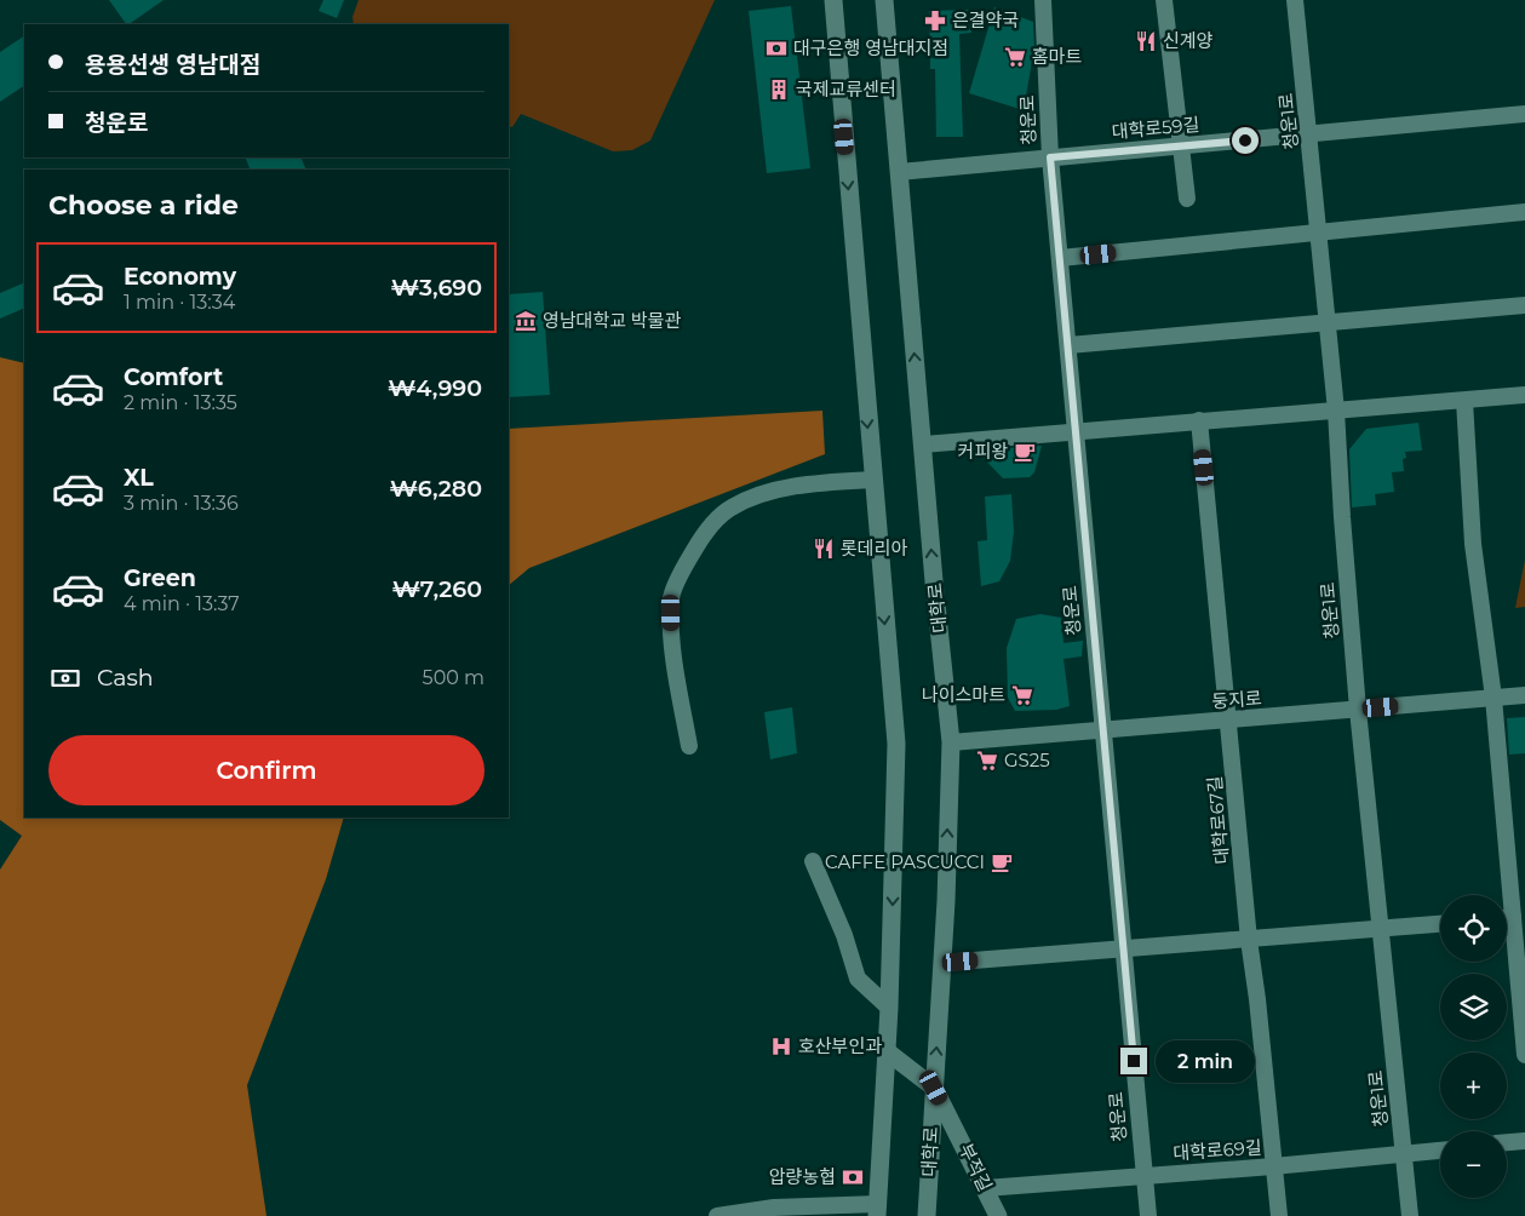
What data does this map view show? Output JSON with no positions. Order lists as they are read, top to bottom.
{
  "streets": {
    "main road": ["대학로", "부적길"],
    "street": [
      "청운로",
      "청운1로",
      "대학로59길",
      "둥지로",
      "대학로67길",
      "대학로69길"
    ]
  },
  "crossings": [
    ["청운로", "대학로59길"],
    ["청운로", "둥지로"],
    ["청운로", "대학로69길"],
    ["청운1로", "대학로59길"],
    ["청운1로", "둥지로"],
    ["청운1로", "대학로69길"],
    ["대학로59길", "대학로"],
    ["대학로", "둥지로"],
    ["대학로", "부적길"],
    ["둥지로", "대학로67길"],
    ["대학로67길", "대학로69길"],
    ["대학로69길", "부적길"]
  ],
  "places": {
    "pharmacy": ["은결약국"],
    "restaurant": ["신계양", "롯데리아"],
    "bank": ["대구은행 영남대지점", "압량농협"],
    "supermarket": ["홈마트", "나이스마트", "GS25"],
    "building": ["국제교류센터"],
    "museum": ["영남대학교 박물관"],
    "cafe": ["커피왕", "CAFFE PASCUCCI"],
    "hospital": ["호산부인과"]
  },
  "page": {
    "banner": ["용용선생 영남대점", "청운로"],
    "heading": "Choose a ride",
    "list": [
      {
        "name": "Economy",
        "note": "1 min · 13:34",
        "value": "₩3,690"
      },
      {
        "name": "Comfort",
        "note": "2 min · 13:35",
        "value": "₩4,990"
      },
      {
        "name": "XL",
        "note": "3 min · 13:36",
        "value": "₩6,280"
      },
      {
        "name": "Green",
        "note": "4 min · 13:37",
        "value": "₩7,260"
      }
    ],
    "pay": ["Cash", "500 m"],
    "buttons": "Confirm",
    "map_buttons": ["+", "−"],
    "bubble": "2 min"
  }
}
